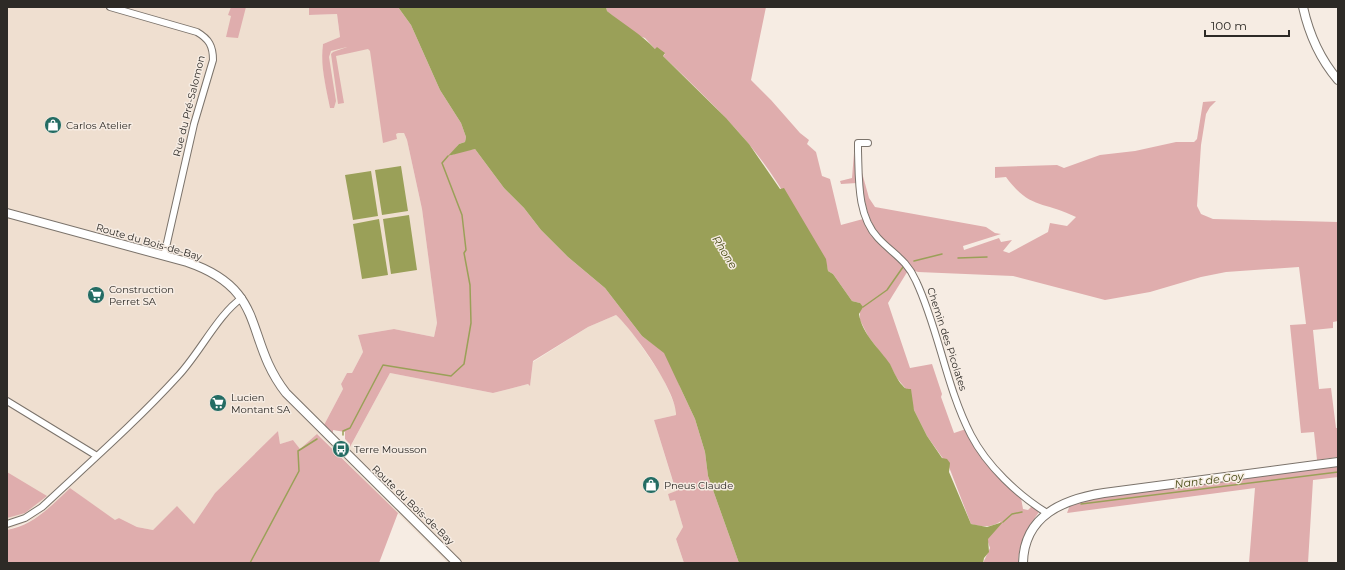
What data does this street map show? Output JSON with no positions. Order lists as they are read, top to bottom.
{
  "streets": {
    "main road": ["Route du Bois-de-Bay"],
    "street": ["Rue du Pré-Salomon", "Chemin des Picolates"]
  },
  "crossings": [
    ["Rue du Pré-Salomon", "Route du Bois-de-Bay"]
  ],
  "water": ["Rhone", "Nant de Goy"],
  "places": {
    "shop": ["Carlos Atelier", "Pneus Claude"],
    "supermarket": ["Construction Perret SA", "Lucien Montant SA"],
    "bus stop": ["Terre Mousson"]
  },
  "scale_bar": "100 m"
}
